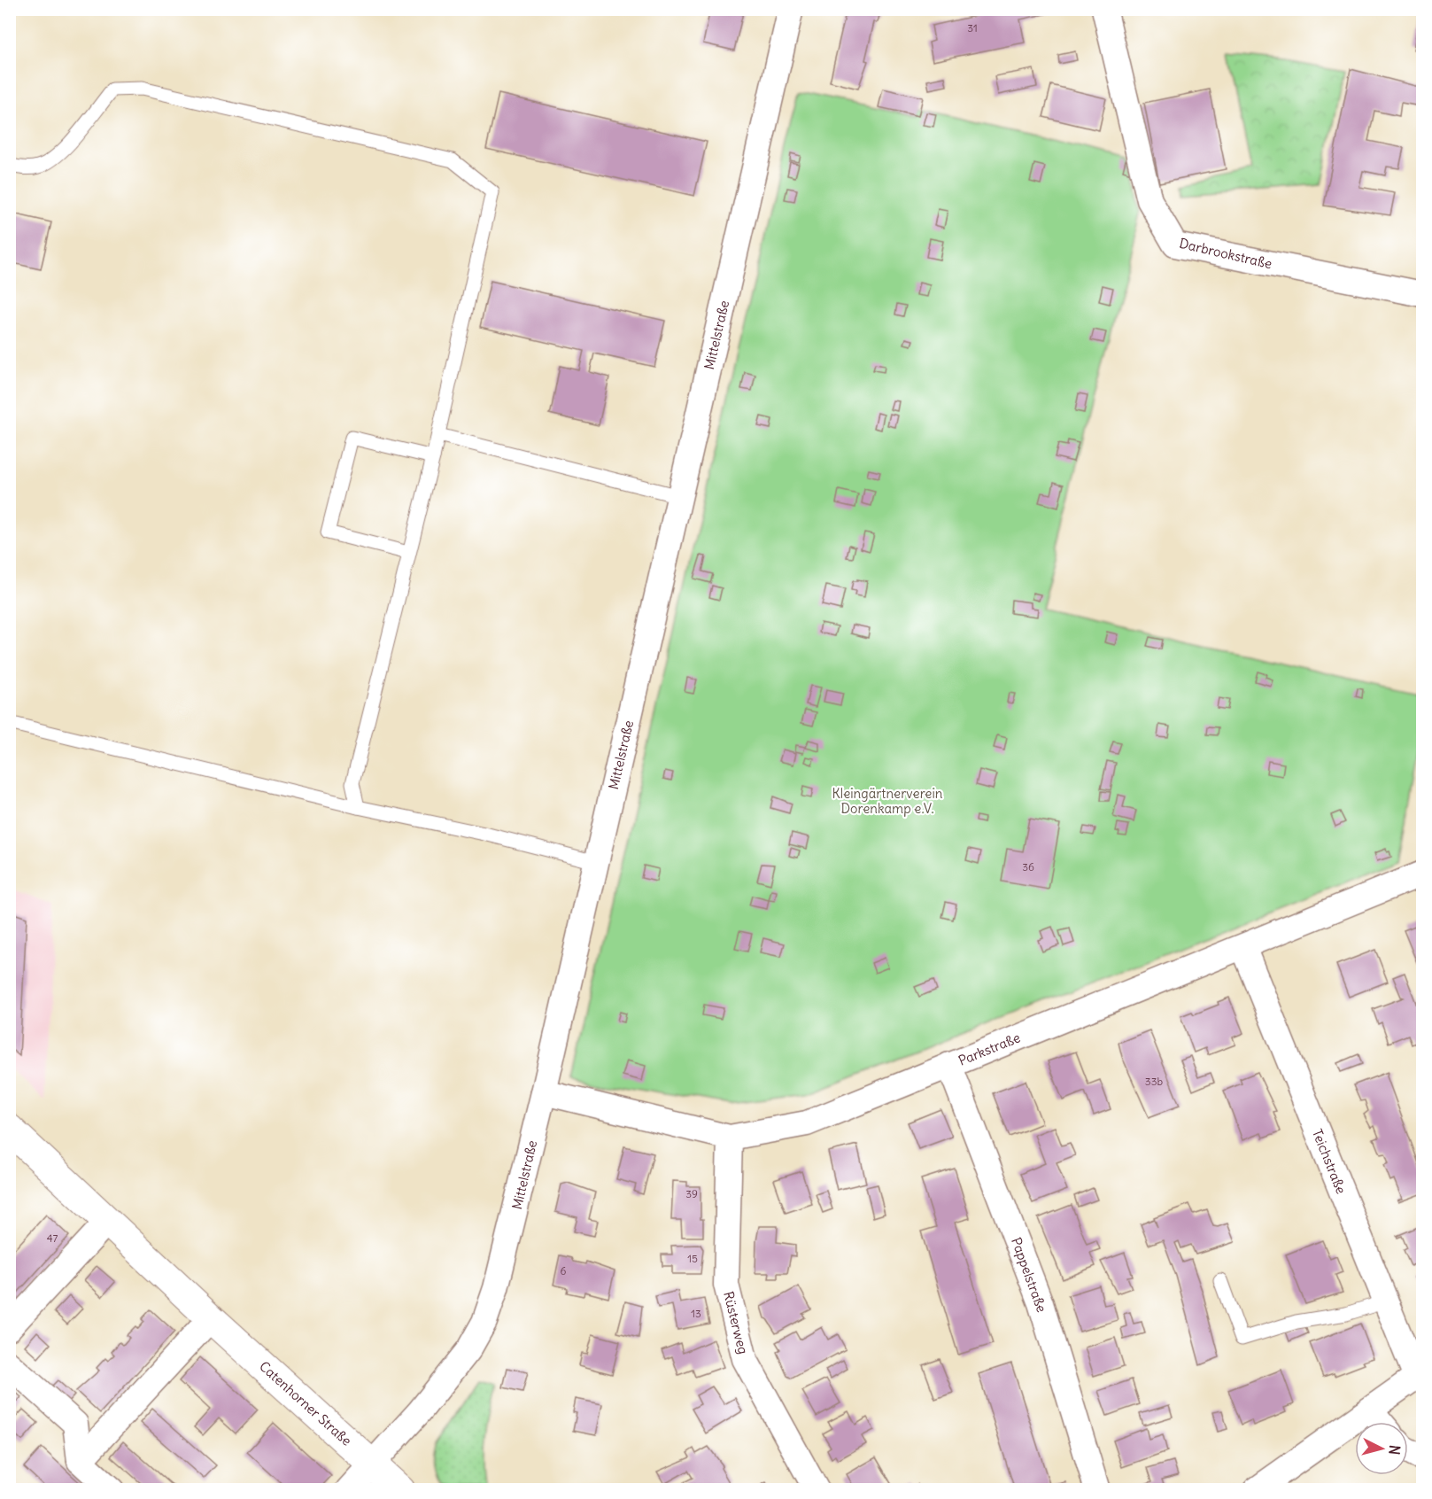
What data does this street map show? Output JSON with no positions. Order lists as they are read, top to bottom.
{
  "streets": {
    "street": [
      "Darbrookstraße",
      "Mittelstraße",
      "Parkstraße",
      "Teichstraße",
      "Pappelstraße",
      "Rüsterweg",
      "Catenhorner Straße"
    ]
  },
  "crossings": [
    ["Mittelstraße", "Parkstraße"],
    ["Mittelstraße", "Catenhorner Straße"],
    ["Parkstraße", "Teichstraße"],
    ["Parkstraße", "Pappelstraße"],
    ["Parkstraße", "Rüsterweg"]
  ],
  "parks": ["Kleingärtnerverein Dorenkamp e.V."],
  "house_numbers": [
    "31",
    "36",
    "33b",
    "39",
    "47",
    "15",
    "6",
    "13"
  ],
  "north": "right"
}
